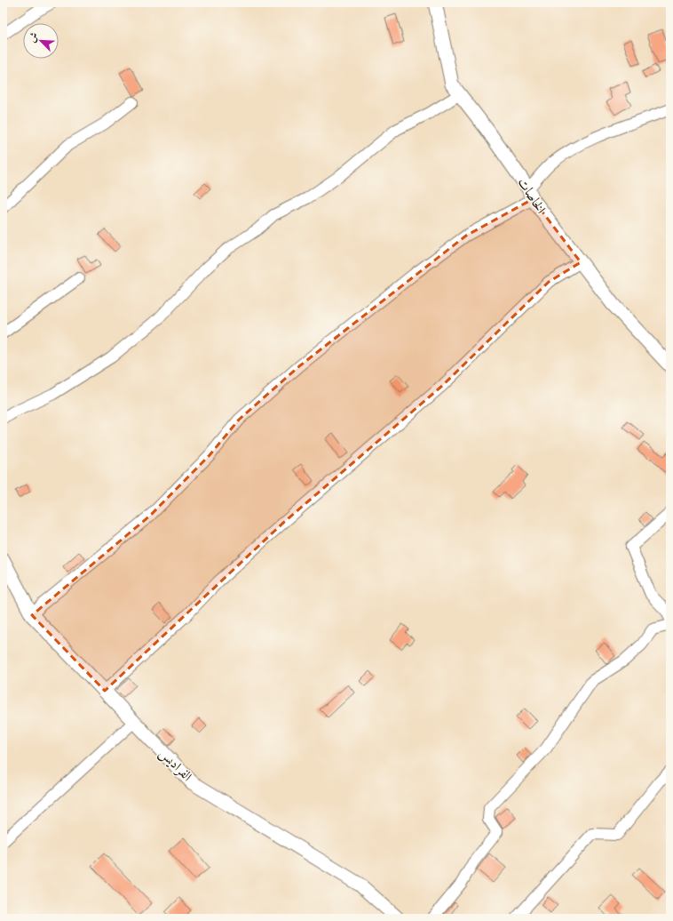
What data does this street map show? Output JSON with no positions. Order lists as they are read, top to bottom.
{
  "streets": {
    "street": ["الخاصات", "الفراديس"]
  },
  "north": "top left"
}
